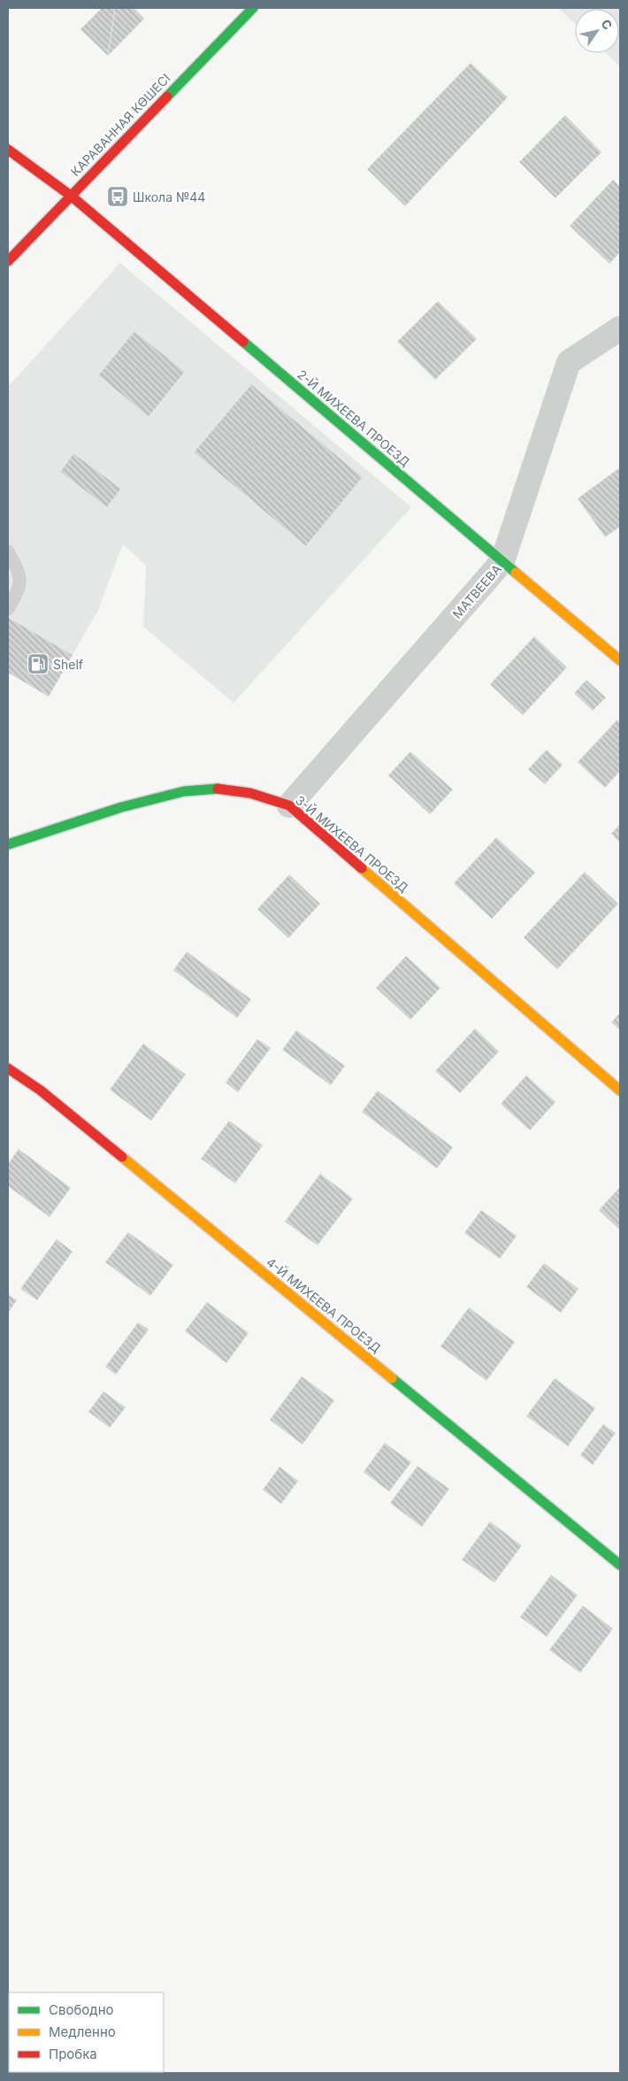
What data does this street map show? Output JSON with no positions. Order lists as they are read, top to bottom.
{
  "streets": {
    "street": [
      "КАРАВАННАЯ КӨШЕСІ",
      "2-Й МИХЕЕВА ПРОЕЗД",
      "МАТВЕЕВА",
      "3-Й МИХЕЕВА ПРОЕЗД",
      "4-Й МИХЕЕВА ПРОЕЗД"
    ]
  },
  "crossings": [
    ["КАРАВАННАЯ КӨШЕСІ", "2-Й МИХЕЕВА ПРОЕЗД"],
    ["2-Й МИХЕЕВА ПРОЕЗД", "МАТВЕЕВА"],
    ["МАТВЕЕВА", "3-Й МИХЕЕВА ПРОЕЗД"]
  ],
  "places": {
    "bus stop": ["Школа №44"],
    "fuel station": ["Shelf"]
  },
  "legend": ["Свободно", "Медленно", "Пробка"],
  "north": "top right"
}
